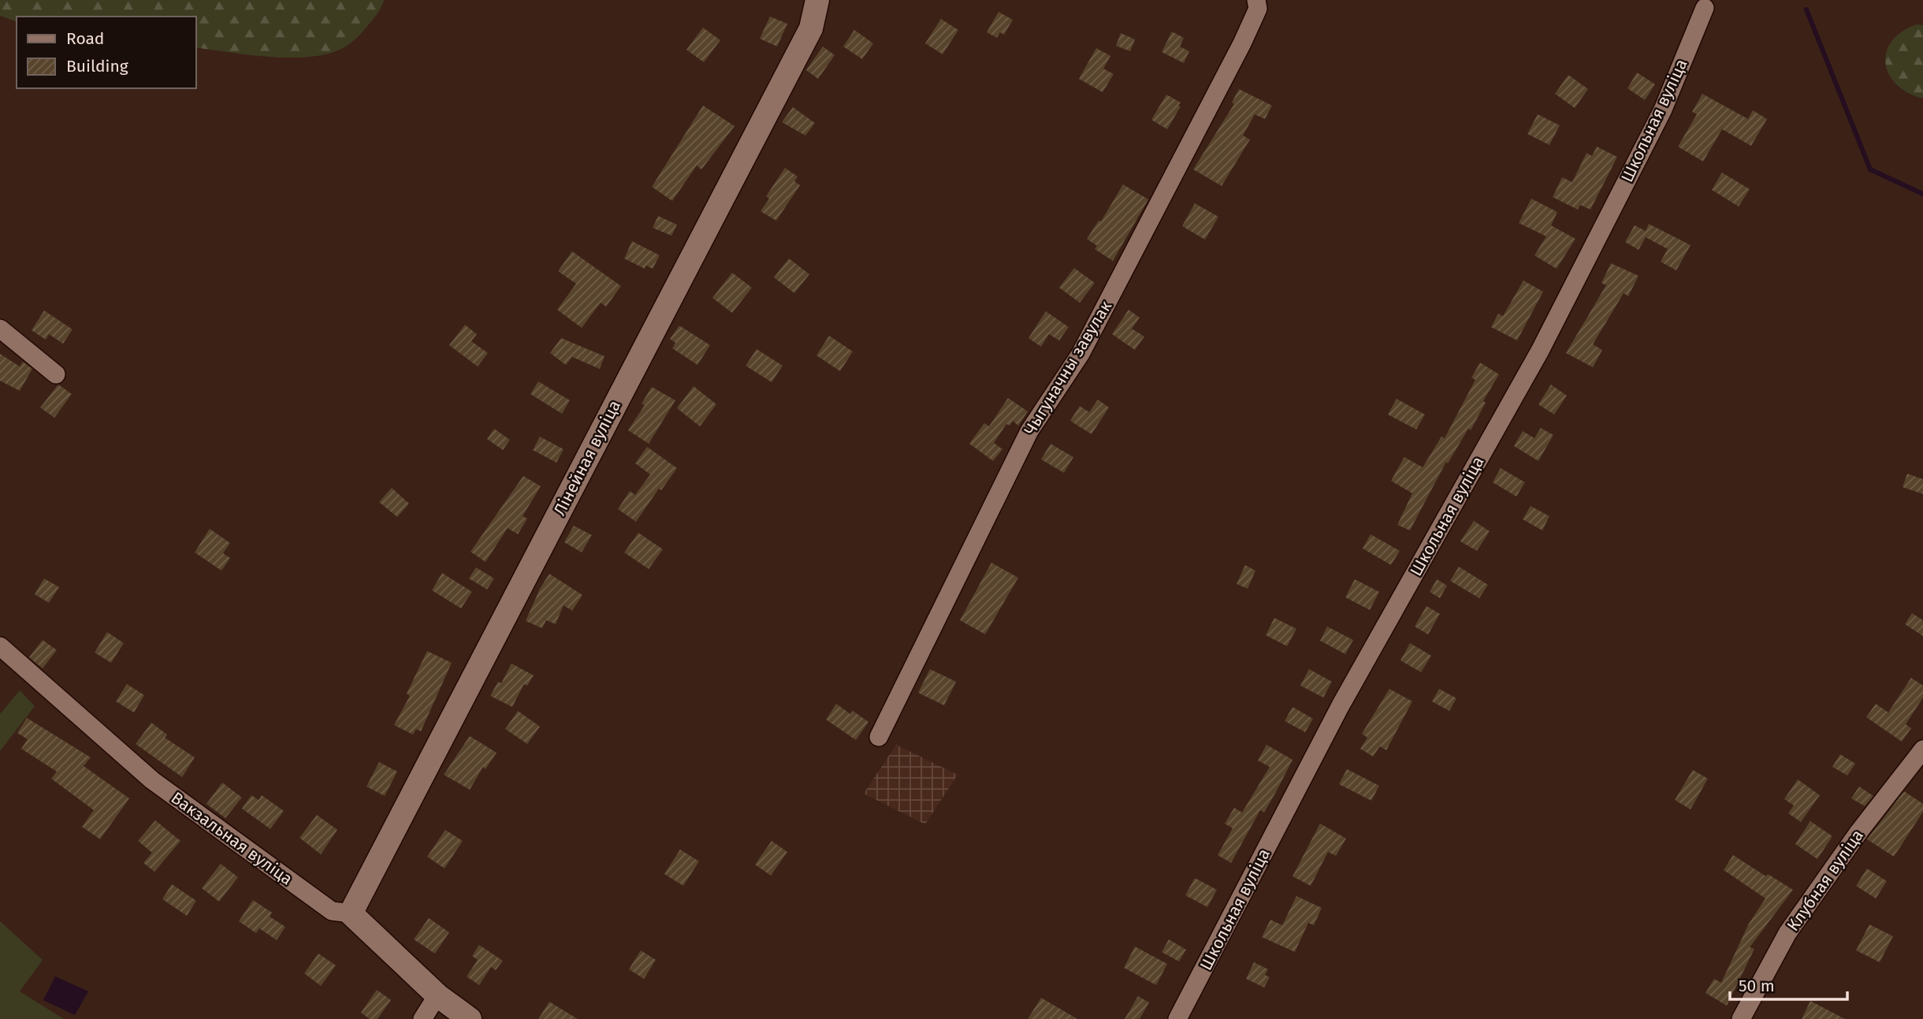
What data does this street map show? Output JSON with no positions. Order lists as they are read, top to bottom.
{
  "streets": {
    "street": [
      "Школьная вуліца",
      "Чыгуначны завулак",
      "Лінейная вуліца",
      "Вакзальная вуліца",
      "Клубная вуліца"
    ]
  },
  "crossings": [
    ["Лінейная вуліца", "Вакзальная вуліца"]
  ],
  "legend": ["Road", "Building"],
  "scale_bar": "50 m"
}
